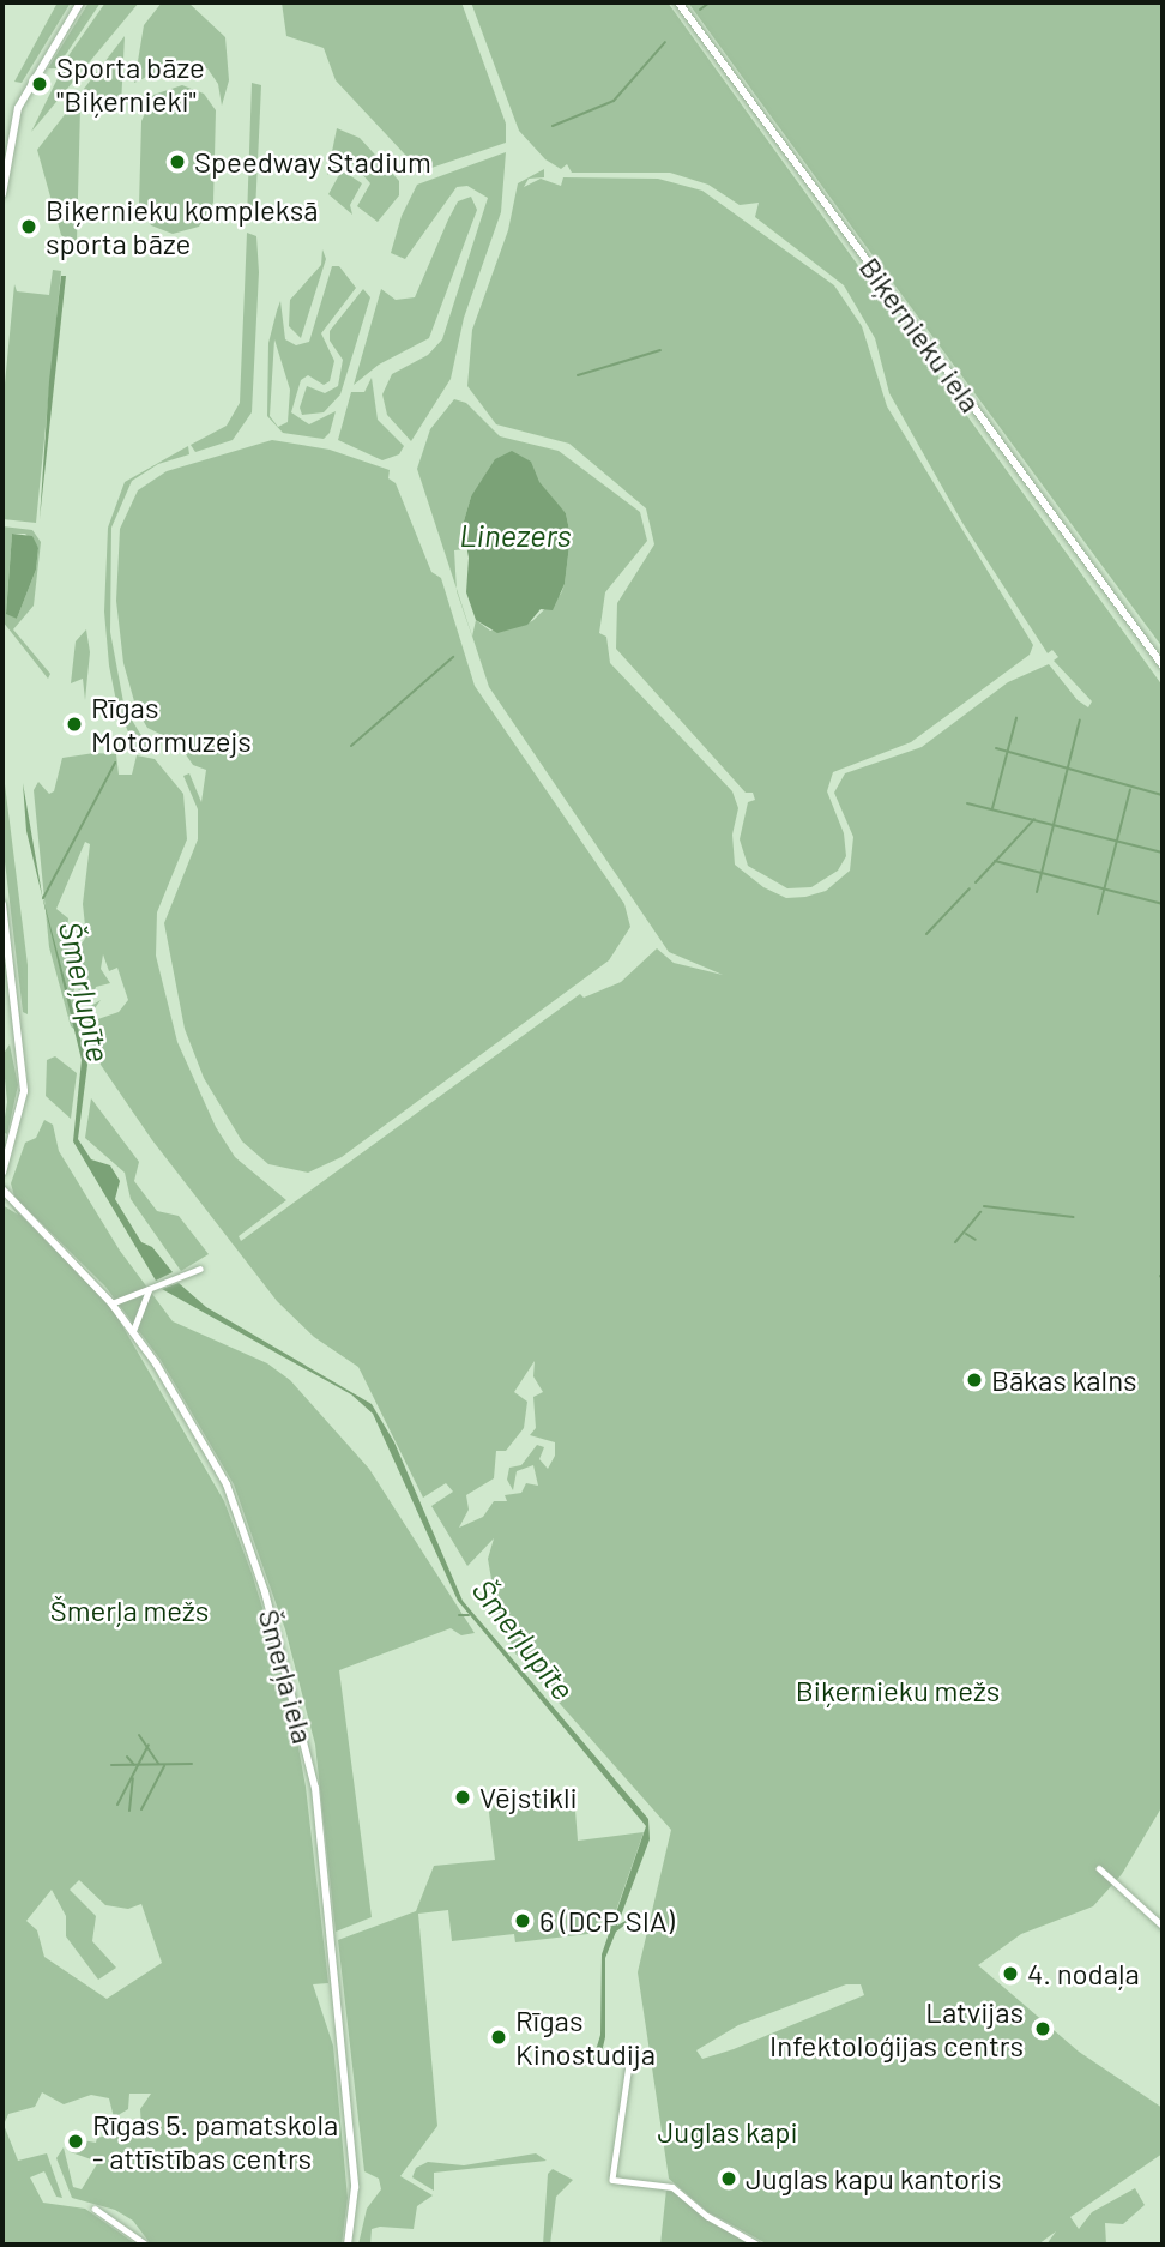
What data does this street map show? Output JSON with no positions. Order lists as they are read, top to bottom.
{
  "streets": {
    "street": ["Biķernieku iela", "Šmerļa iela"]
  },
  "water": ["Linezers", "Šmerļupīte"],
  "parks": ["Šmerļa mežs", "Biķernieku mežs", "Juglas kapi"],
  "places": [
    "Sporta bāze \"Biķernieki\"",
    "Speedway Stadium",
    "Biķernieku kompleksā sporta bāze",
    "Rīgas Motormuzejs",
    "Bākas kalns",
    "Vējstikli",
    "6 (DCP SIA)",
    "4. nodaļa",
    "Latvijas Infektoloģijas centrs",
    "Rīgas Kinostudija",
    "Rīgas 5. pamatskola - attīstības centrs",
    "Juglas kapu kantoris"
  ]
}
